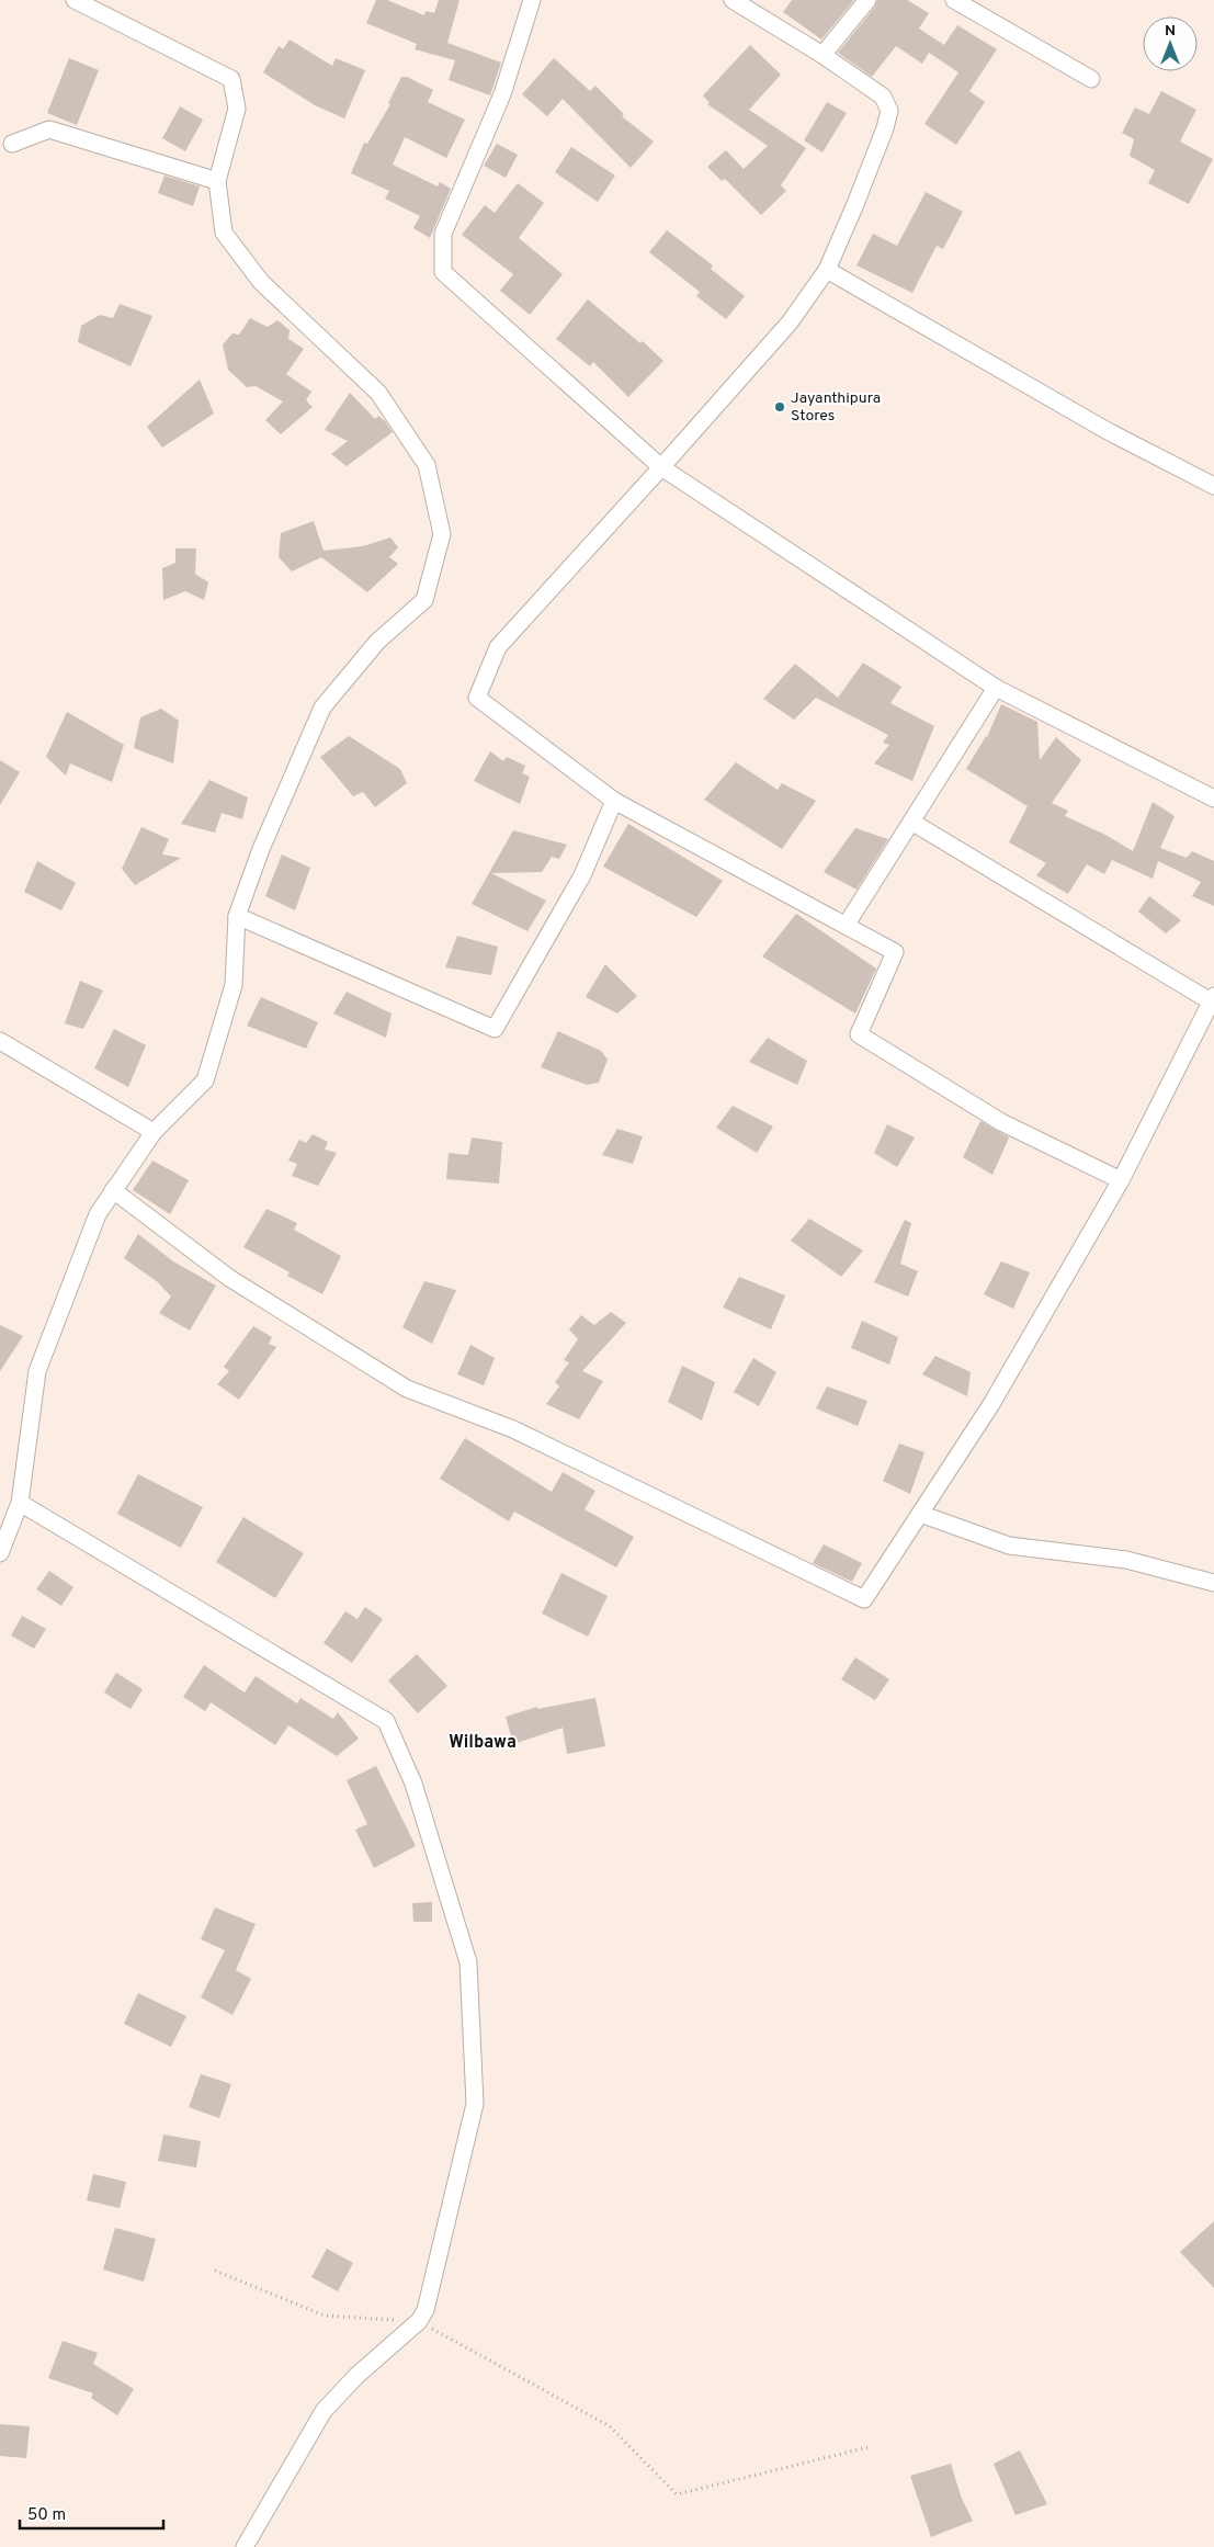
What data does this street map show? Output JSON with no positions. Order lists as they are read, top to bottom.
{
  "districts": ["Wilbawa"],
  "places": ["Jayanthipura Stores"],
  "scale_bar": "50 m",
  "north": "top"
}
